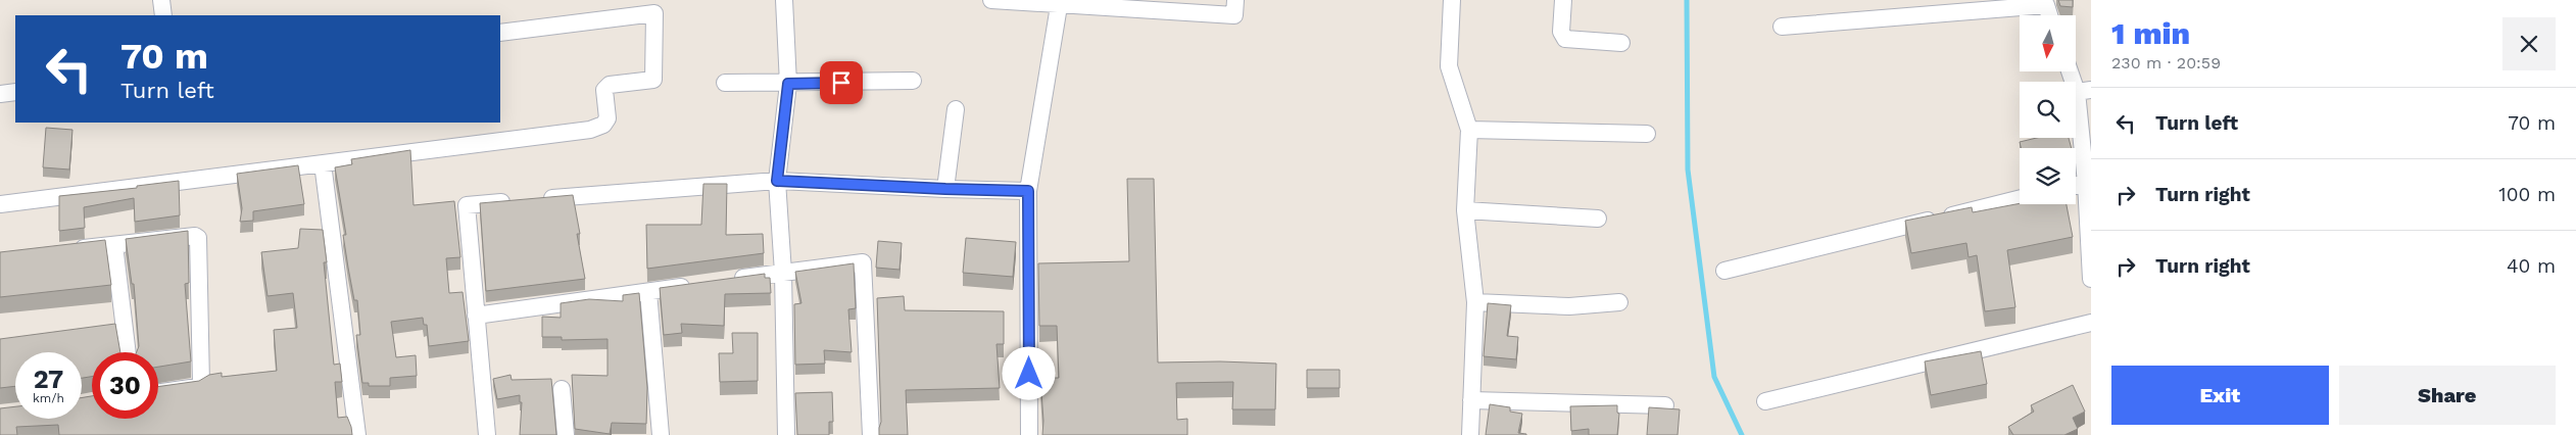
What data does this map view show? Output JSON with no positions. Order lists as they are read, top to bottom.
{
  "north": "bottom",
  "page": {
    "heading": ["1 min", "230 m · 20:59"],
    "turn": ["70 m", "Turn left"],
    "list": [
      {
        "name": "Turn left",
        "value": "70 m"
      },
      {
        "name": "Turn right",
        "value": "100 m"
      },
      {
        "name": "Turn right",
        "value": "40 m"
      }
    ],
    "speed": "27 km/h",
    "limit": "30",
    "buttons": ["Exit", "Share"]
  }
}
